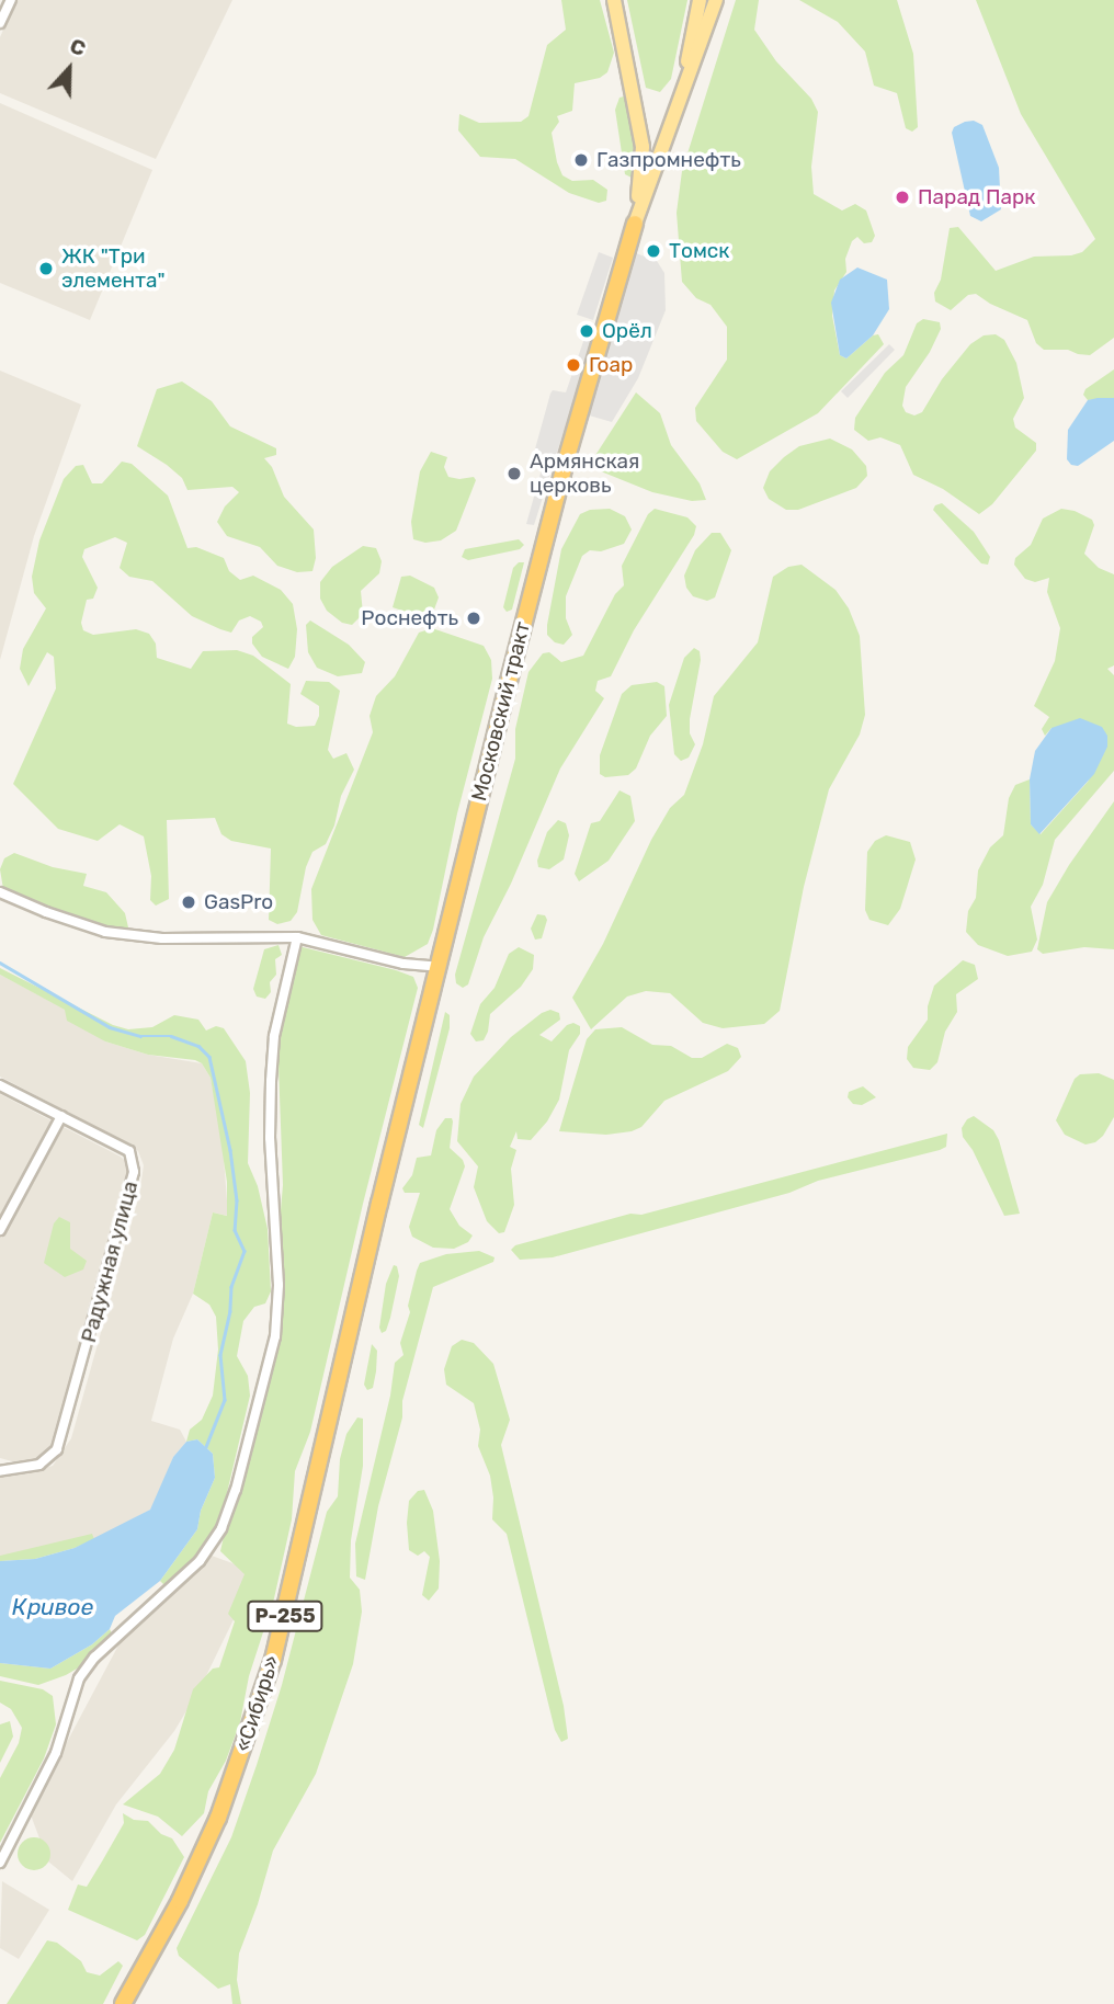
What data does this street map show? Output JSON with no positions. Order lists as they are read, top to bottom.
{
  "streets": {
    "highway": ["Московский тракт", "Р-255", "«Сибирь»"],
    "street": ["Радужная улица"]
  },
  "crossings": [
    ["Московский тракт", "«Сибирь»"]
  ],
  "water": ["Кривое"],
  "places": [
    "Газпромнефть",
    "Парад Парк",
    "Томск",
    "ЖК \"Три элемента\"",
    "Орёл",
    "Гоар",
    "Армянская церковь",
    "Роснефть",
    "GasPro"
  ],
  "north": "top"
}
